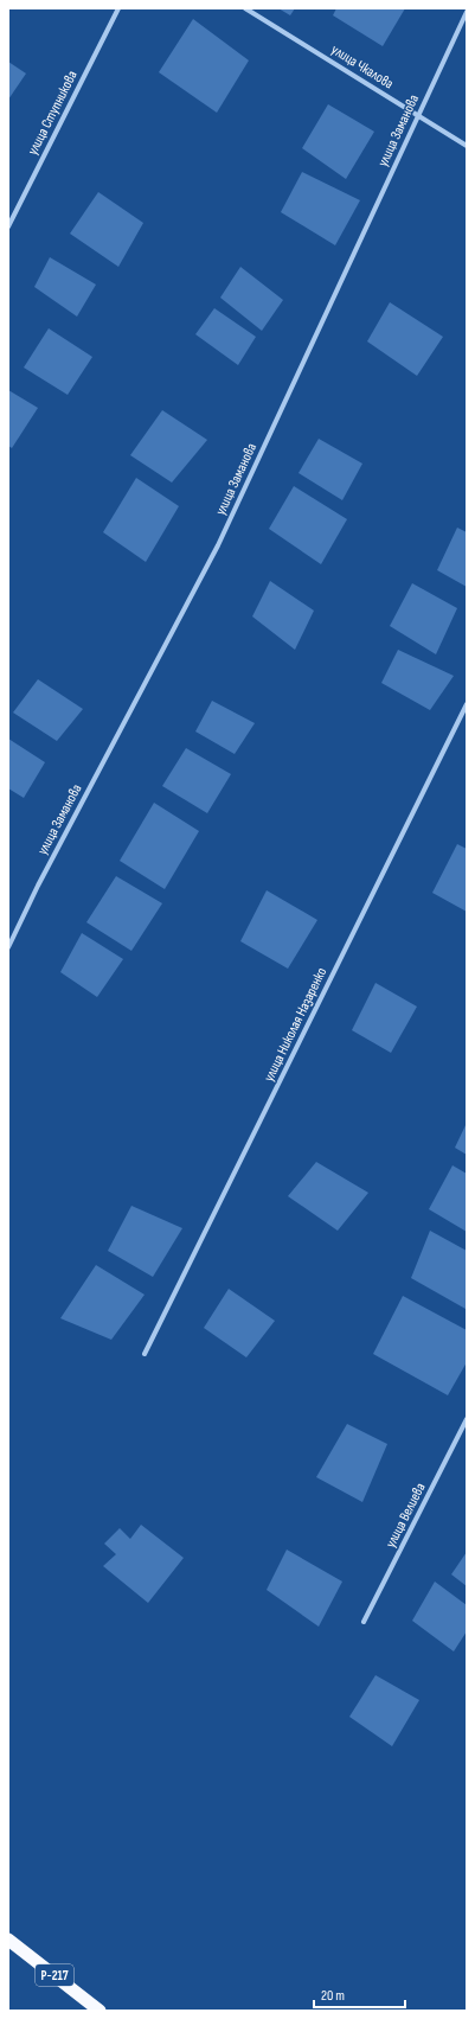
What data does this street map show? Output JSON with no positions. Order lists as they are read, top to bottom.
{
  "streets": {
    "highway": ["Р-217"],
    "street": [
      "улица Чкалова",
      "улица Ступникова",
      "улица Заманова",
      "улица Николая Назаренко",
      "улица Велиева"
    ]
  },
  "crossings": [
    ["улица Чкалова", "улица Заманова"]
  ],
  "scale_bar": "20 m"
}
